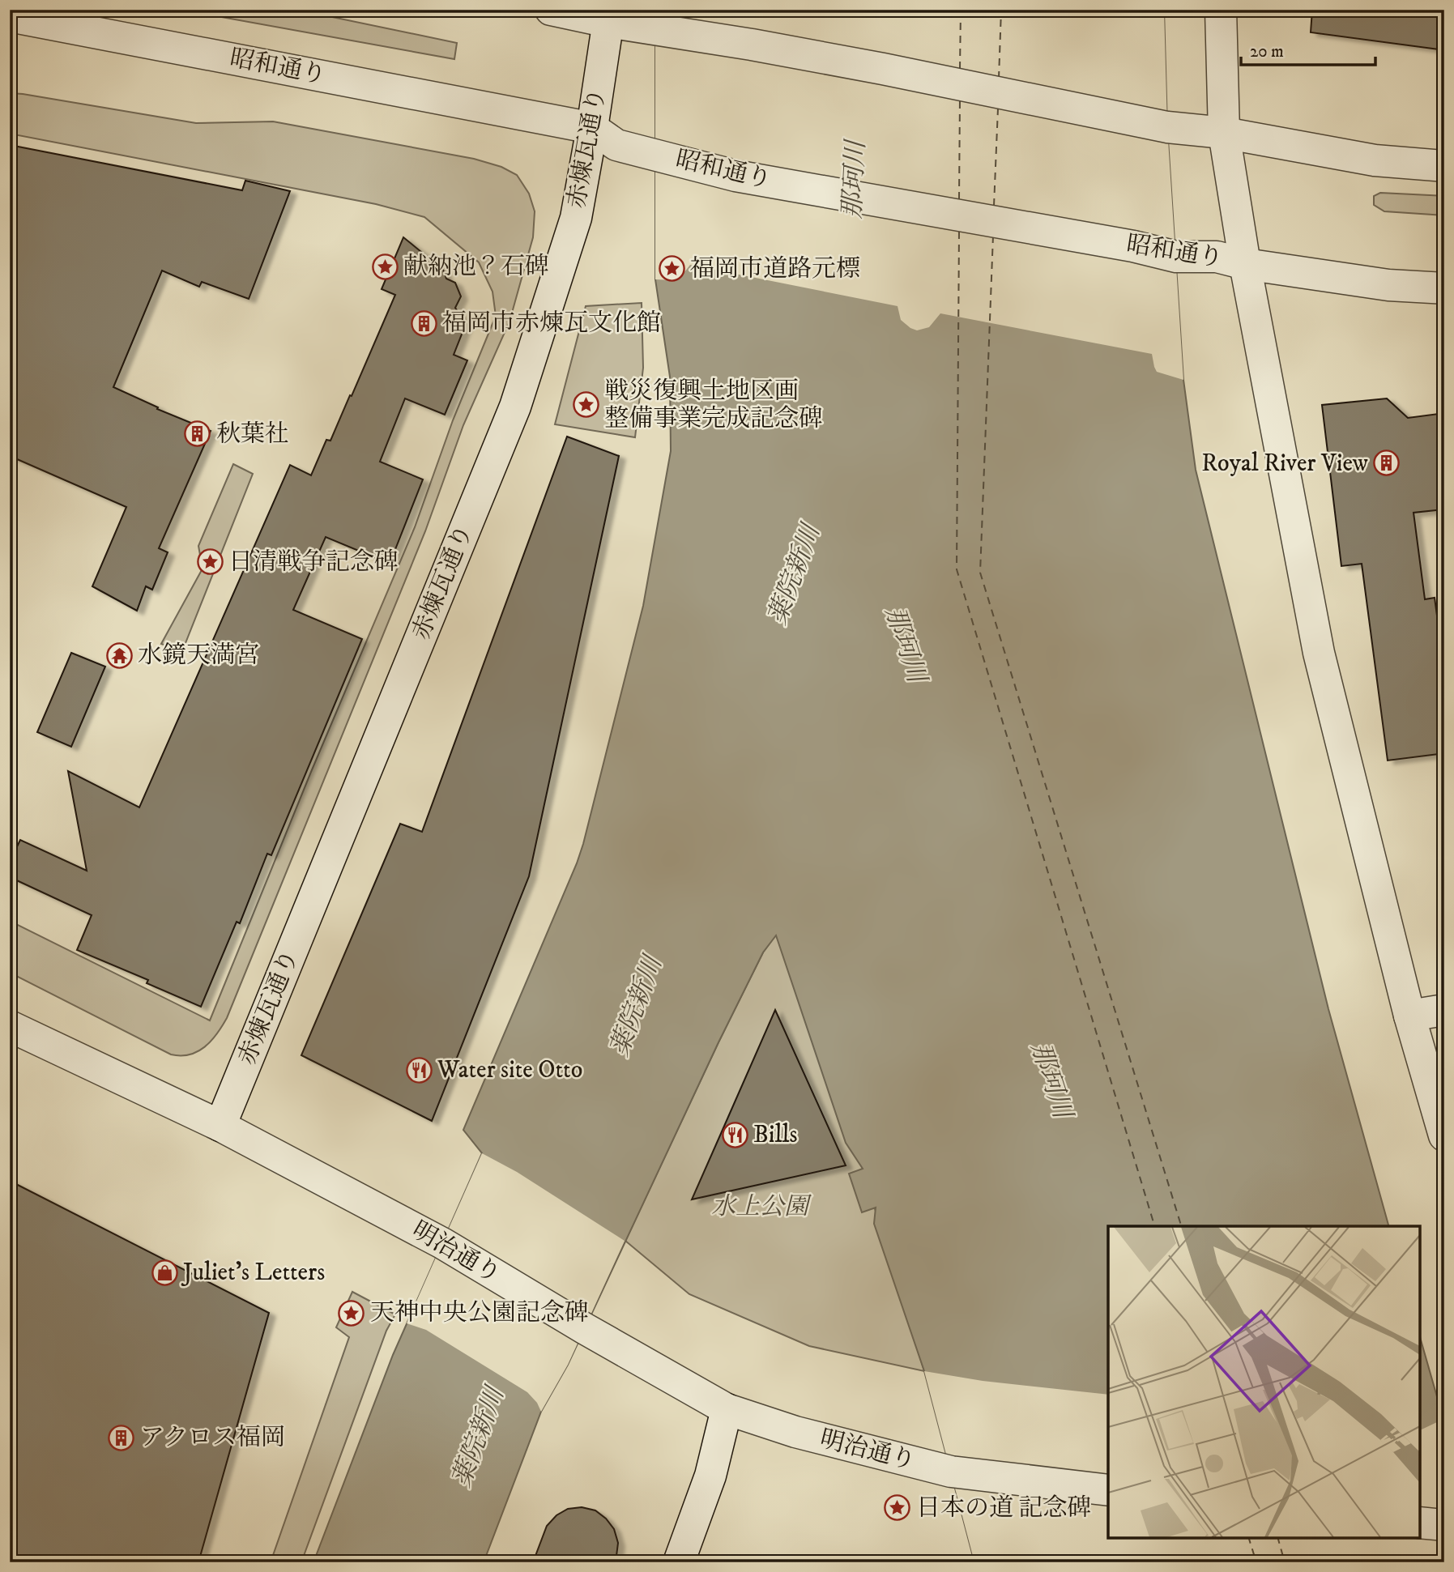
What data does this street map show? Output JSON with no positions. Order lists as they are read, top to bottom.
{
  "streets": {
    "street": ["昭和通り", "赤煉瓦通り", "明治通り"]
  },
  "crossings": [
    ["昭和通り", "赤煉瓦通り"],
    ["赤煉瓦通り", "明治通り"]
  ],
  "water": ["那珂川", "薬院新川"],
  "parks": ["水上公園"],
  "places": {
    "place": [
      "献納池？石碑",
      "福岡市道路元標",
      "戦災復興土地区画 整備事業完成記念碑",
      "日清戦争記念碑",
      "天神中央公園記念碑",
      "日本の道 記念碑"
    ],
    "building": [
      "福岡市赤煉瓦文化館",
      "秋葉社",
      "Royal River View",
      "アクロス福岡"
    ],
    "temple": ["水鏡天満宮"],
    "restaurant": ["Water site Otto", "Bills"],
    "shop": ["Juliet's Letters"]
  },
  "scale_bar": "20 m"
}
